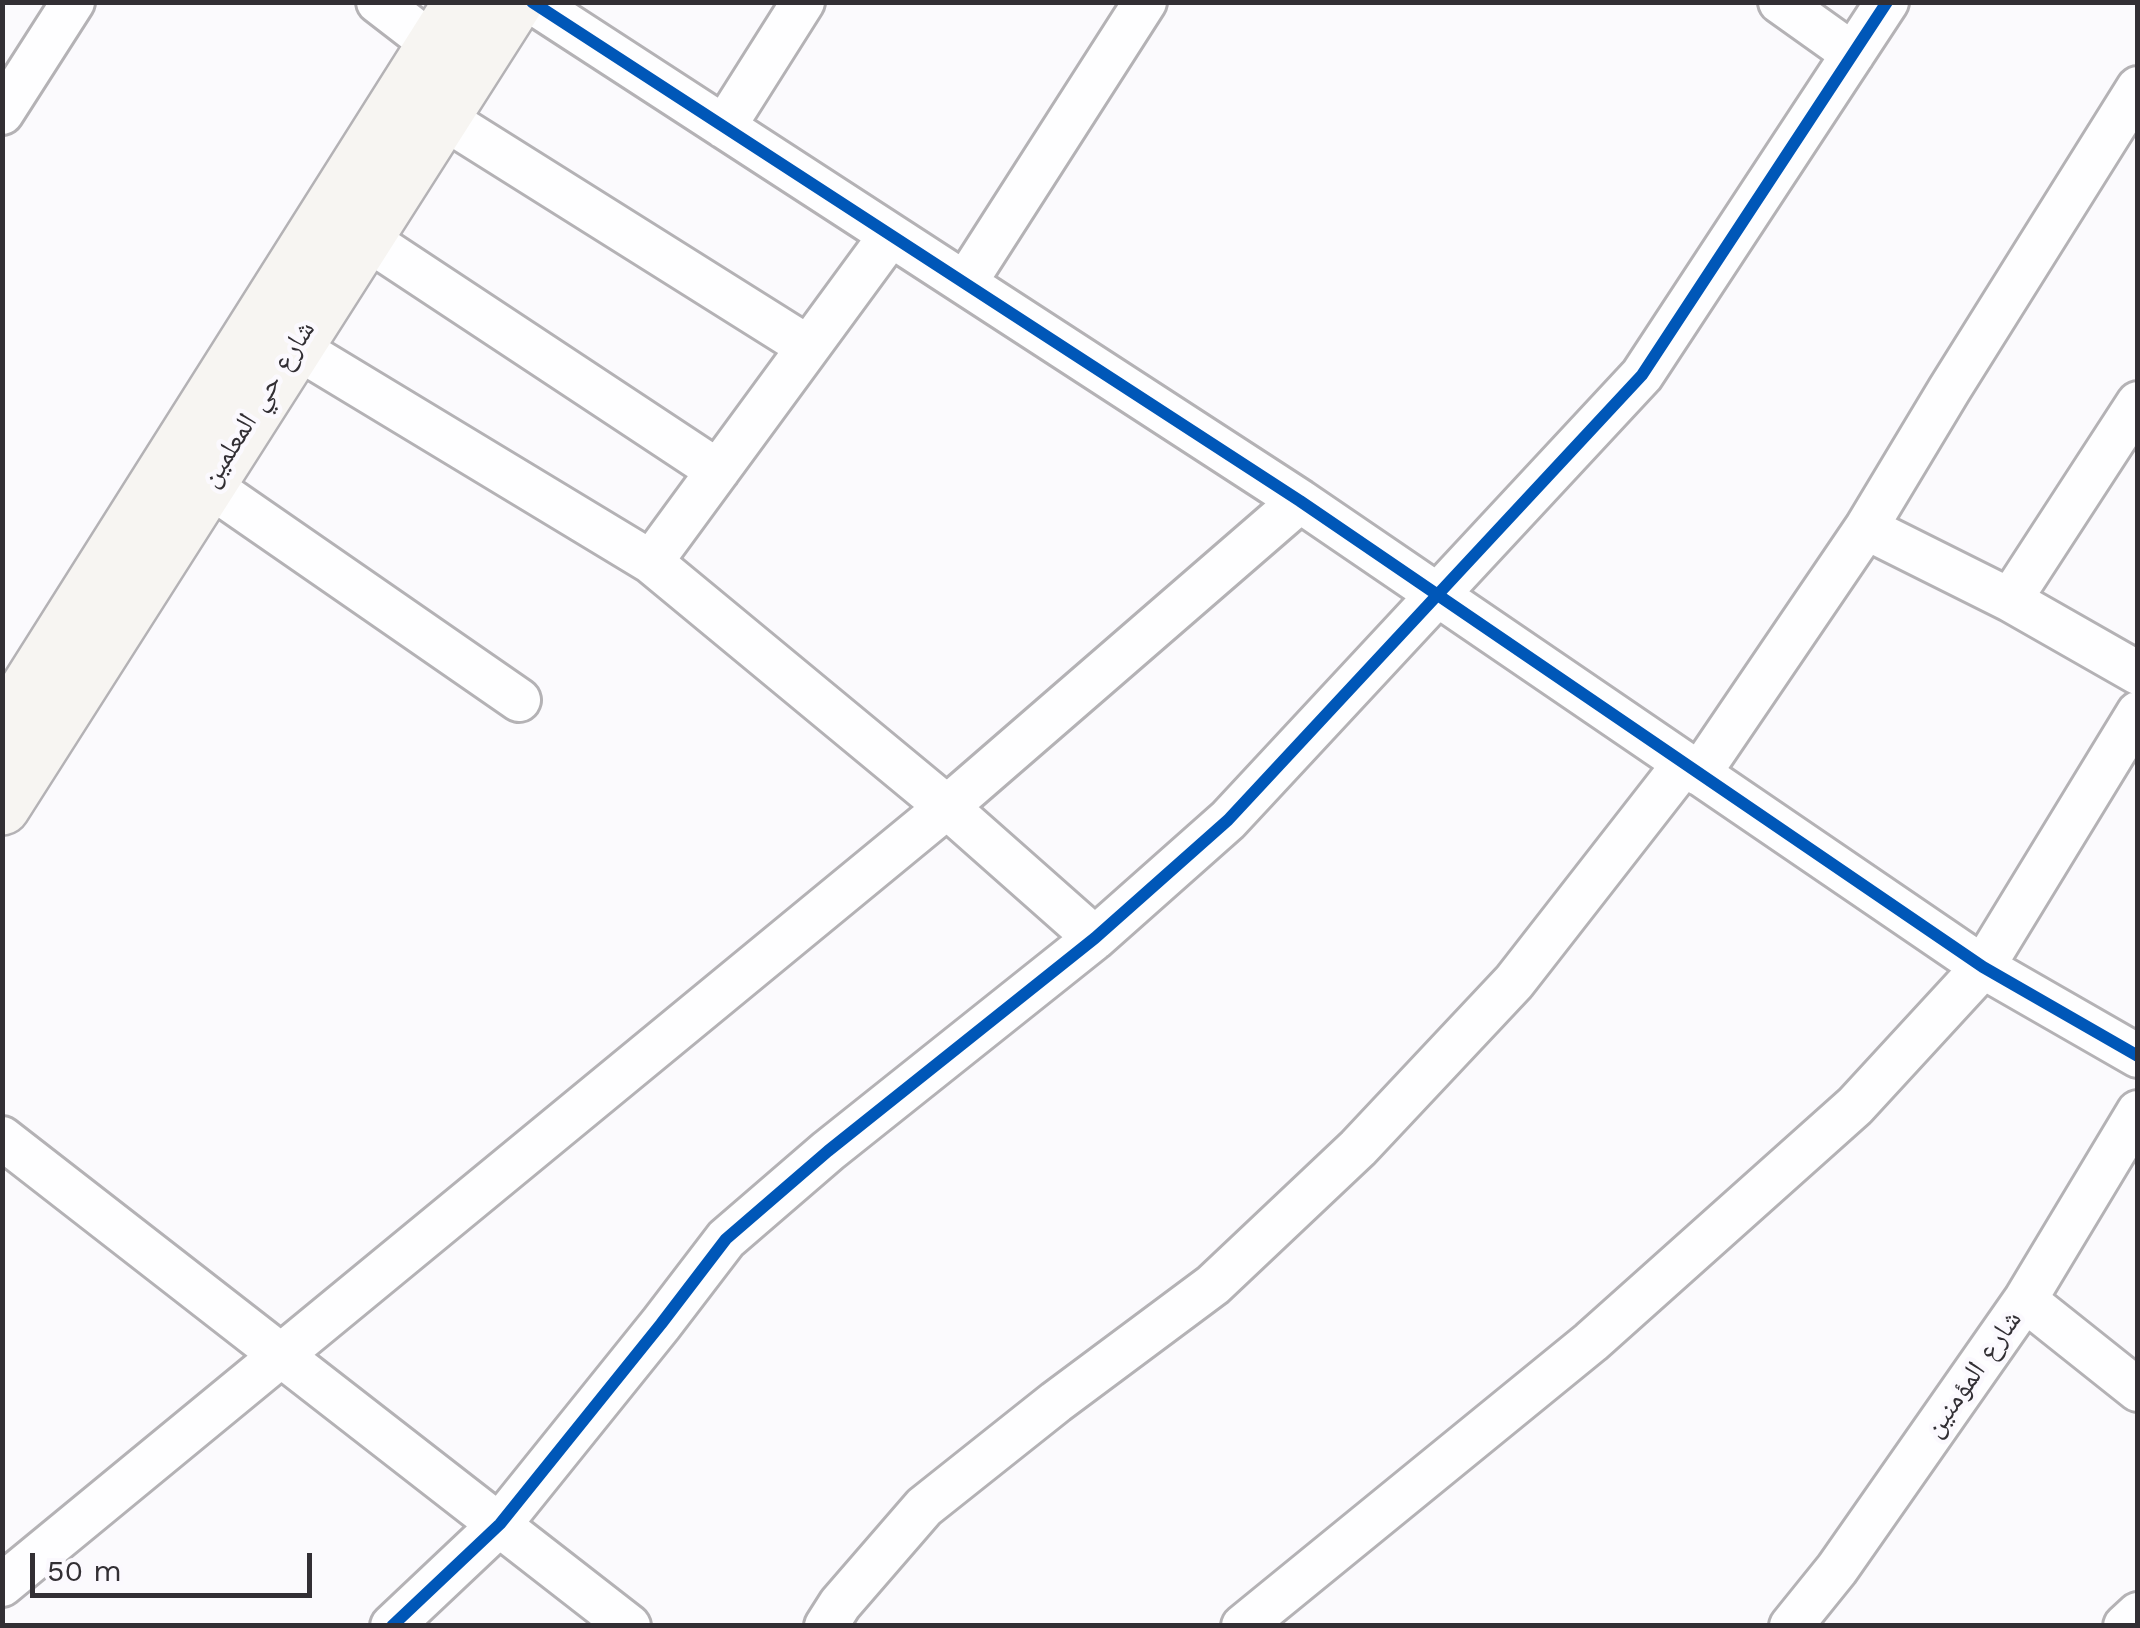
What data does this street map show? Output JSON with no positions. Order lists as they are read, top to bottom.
{
  "streets": {
    "main road": ["شارع حي المعلمين"],
    "street": ["شارع المؤمنين"]
  },
  "scale_bar": "50 m"
}
